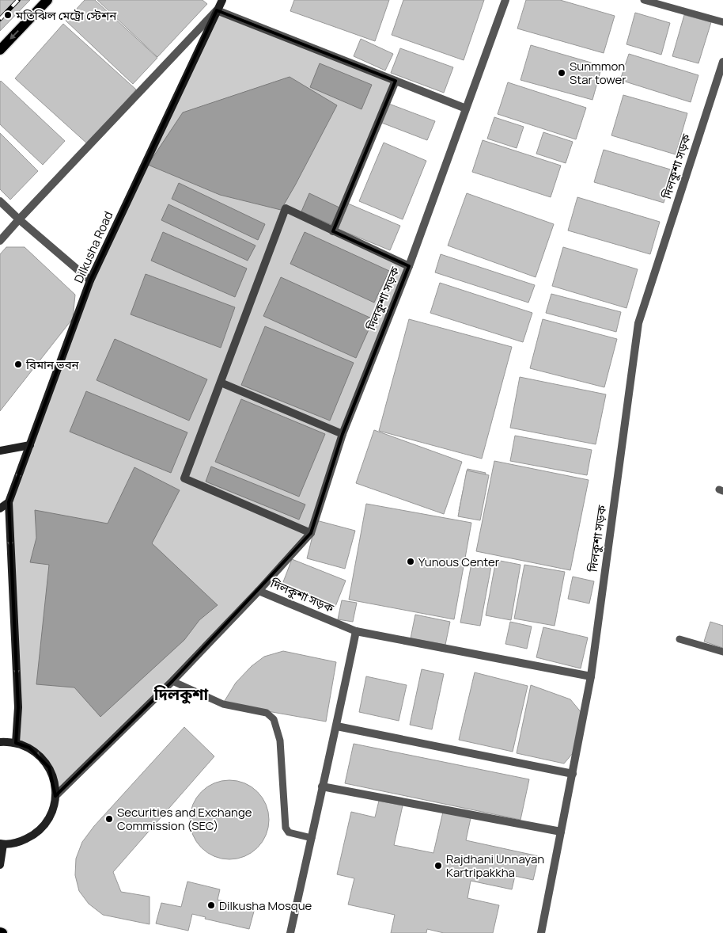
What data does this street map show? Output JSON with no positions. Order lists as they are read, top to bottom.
{
  "streets": {
    "main road": ["Dilkusha Road"],
    "street": ["দিলকুশা সড়ক"]
  },
  "districts": ["দিলকুশা"],
  "places": [
    "মতিঝিল মেট্রো স্টেশন",
    "Sunmmon Star tower",
    "বিমান ভবন",
    "Yunous Center",
    "Securities and Exchange Commission (SEC)",
    "Rajdhani Unnayan Kartripakkha",
    "Dilkusha Mosque"
  ]
}
